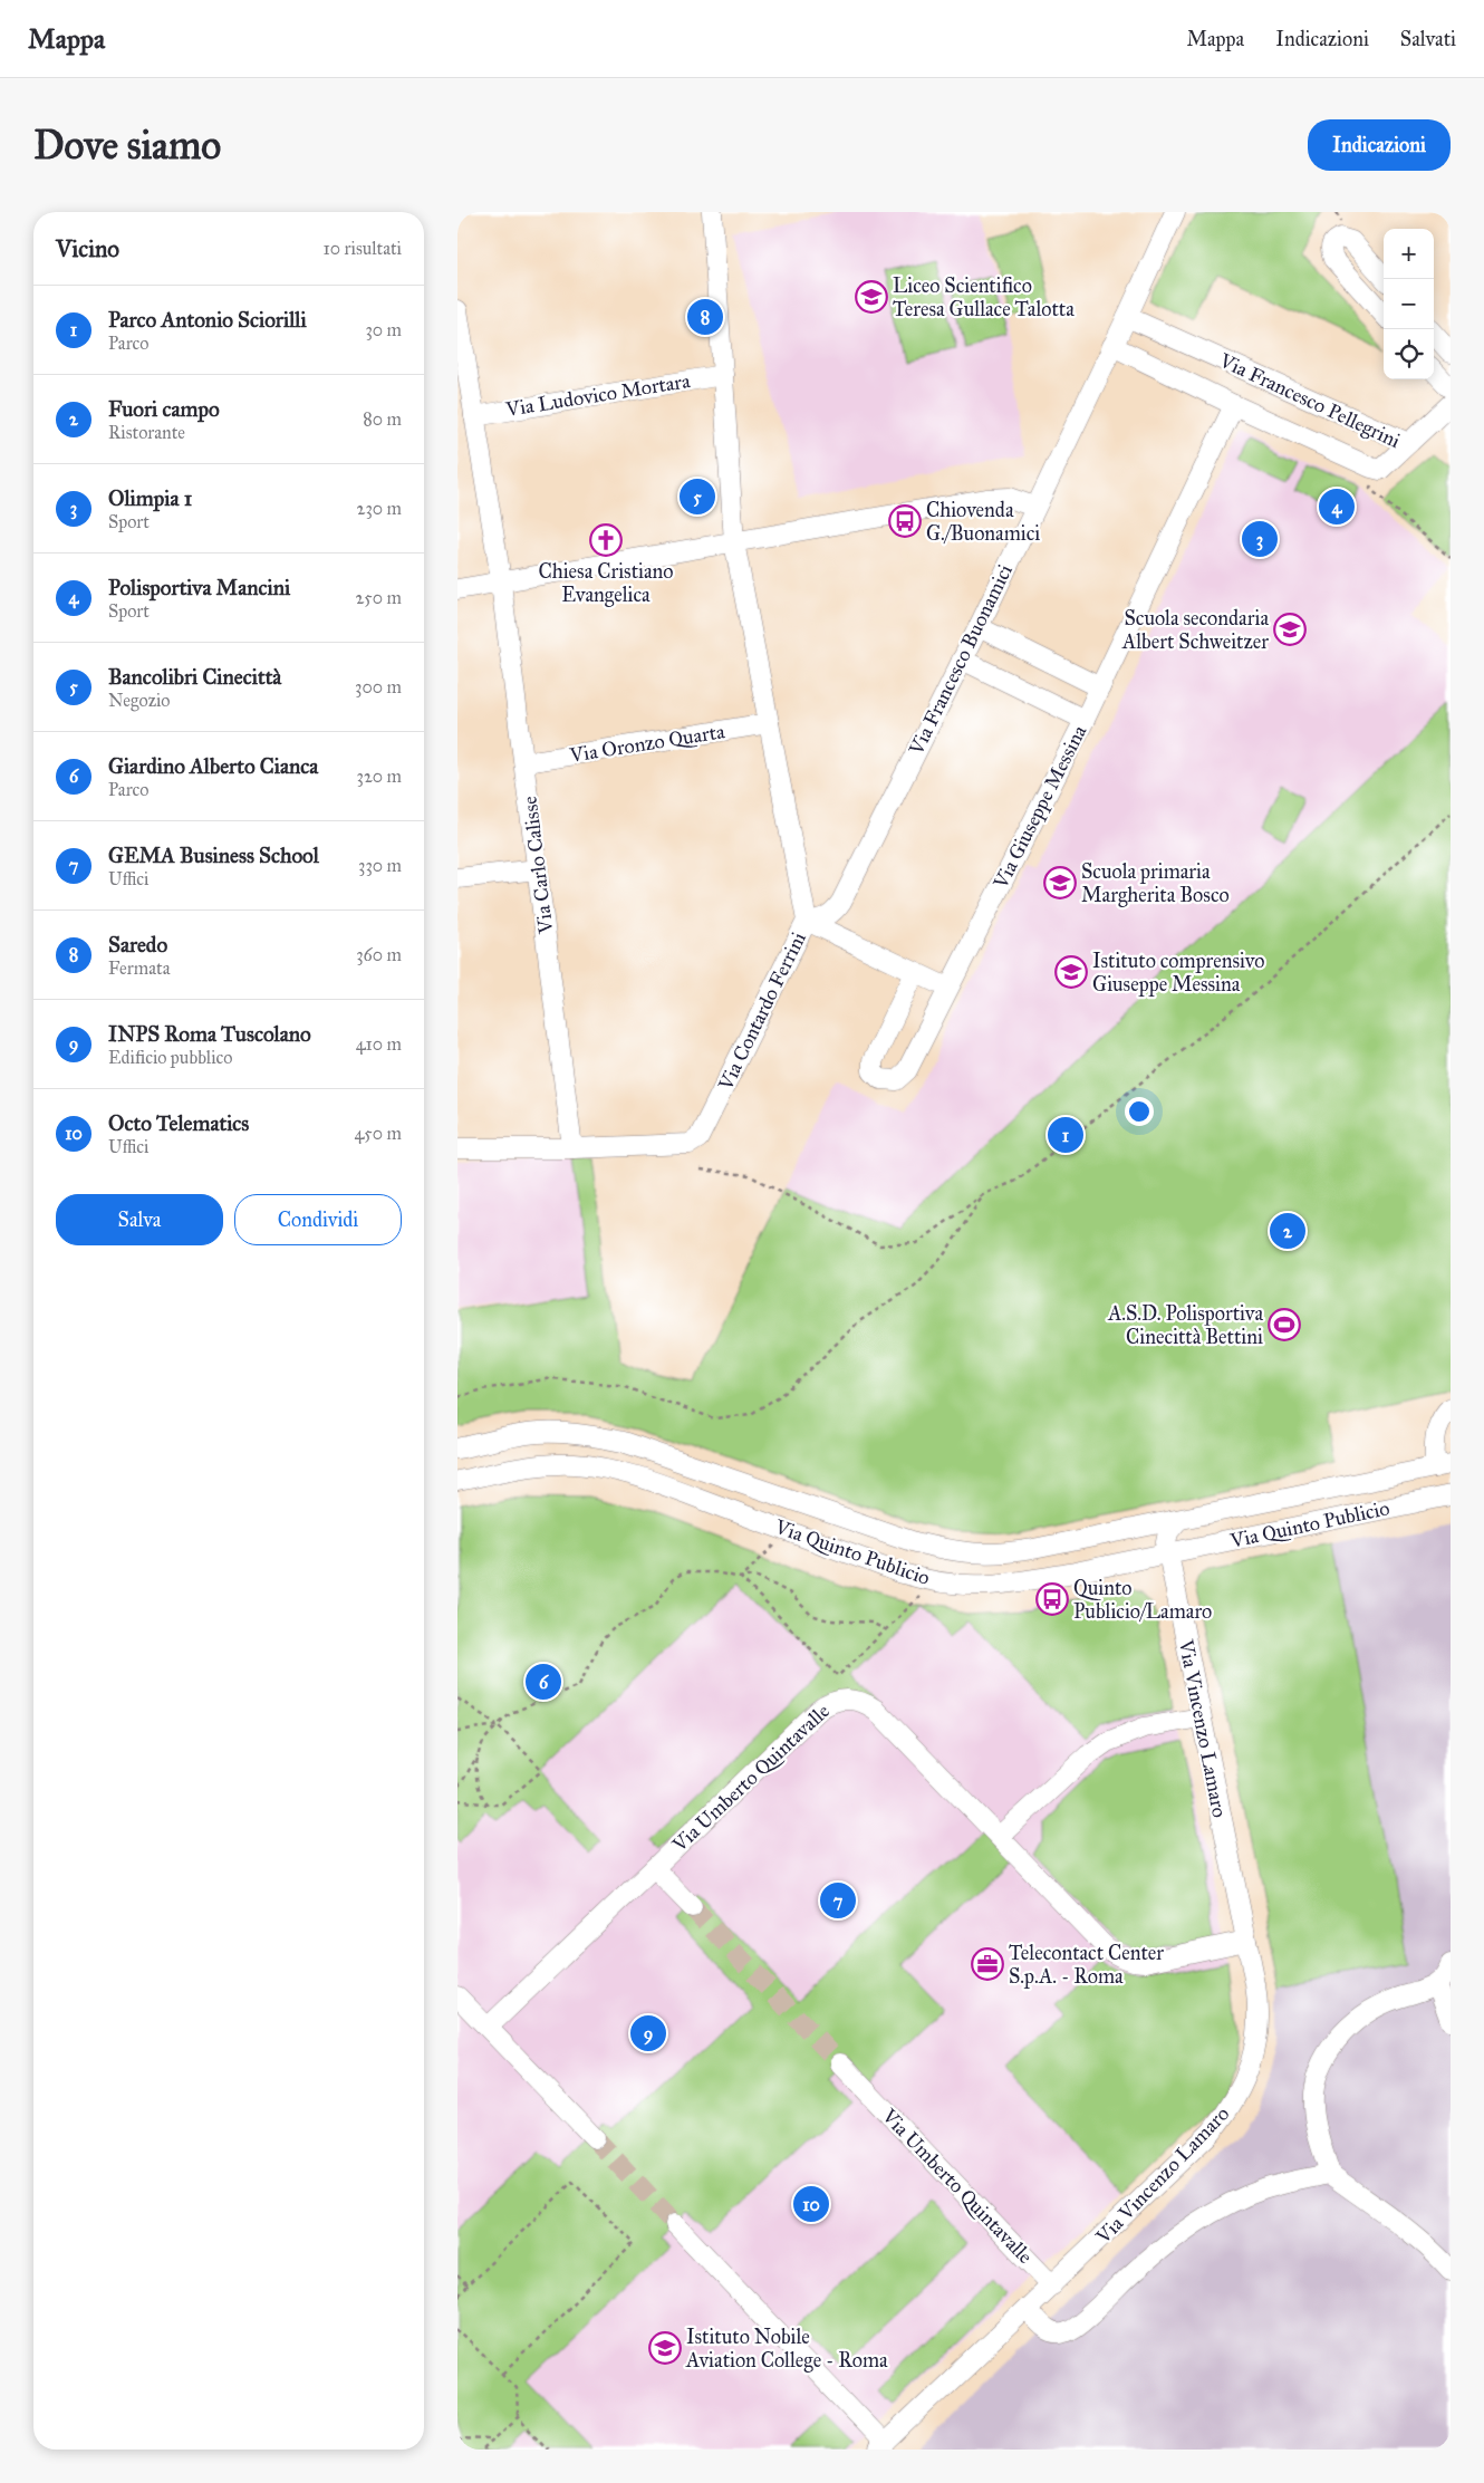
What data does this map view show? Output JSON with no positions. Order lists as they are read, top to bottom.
{
  "streets": {
    "street": [
      "Via Ludovico Mortara",
      "Via Francesco Pellegrini",
      "Via Francesco Buonamici",
      "Via Oronzo Quarta",
      "Via Giuseppe Messina",
      "Via Carlo Calisse",
      "Via Contardo Ferrini",
      "Via Quinto Publicio",
      "Via Vincenzo Lamaro",
      "Via Umberto Quintavalle"
    ]
  },
  "crossings": [
    ["Via Ludovico Mortara", "Via Carlo Calisse"],
    ["Via Ludovico Mortara", "Via Contardo Ferrini"],
    ["Via Francesco Pellegrini", "Via Francesco Buonamici"],
    ["Via Francesco Pellegrini", "Via Giuseppe Messina"],
    ["Via Francesco Buonamici", "Via Contardo Ferrini"],
    ["Via Oronzo Quarta", "Via Carlo Calisse"],
    ["Via Oronzo Quarta", "Via Contardo Ferrini"],
    ["Via Carlo Calisse", "Via Contardo Ferrini"],
    ["Via Quinto Publicio", "Via Vincenzo Lamaro"],
    ["Via Vincenzo Lamaro", "Via Umberto Quintavalle"]
  ],
  "places": {
    "school or university": [
      "Liceo Scientifico Teresa Gullace Talotta",
      "Scuola secondaria Albert Schweitzer",
      "Scuola primaria Margherita Bosco",
      "Istituto comprensivo Giuseppe Messina",
      "Istituto Nobile Aviation College - Roma"
    ],
    "bus stop": ["Chiovenda G./Buonamici", "Quinto Publicio/Lamaro"],
    "church": ["Chiesa Cristiano Evangelica"],
    "sports": ["A.S.D. Polisportiva Cinecittà Bettini"],
    "office": ["Telecontact Center S.p.A. - Roma"]
  },
  "page": {
    "header": "Mappa",
    "nav": ["Mappa", "Indicazioni", "Salvati"],
    "buttons": [
      "Indicazioni",
      ["Salva", "Condividi"]
    ],
    "title": "Dove siamo",
    "heading": ["Vicino", "10 risultati"],
    "map_buttons": ["+", "−"],
    "list": [
      {
        "mark": "1",
        "name": "Parco Antonio Sciorilli",
        "note": "Parco",
        "value": "30 m"
      },
      {
        "mark": "2",
        "name": "Fuori campo",
        "note": "Ristorante",
        "value": "80 m"
      },
      {
        "mark": "3",
        "name": "Olimpia 1",
        "note": "Sport",
        "value": "230 m"
      },
      {
        "mark": "4",
        "name": "Polisportiva Mancini",
        "note": "Sport",
        "value": "250 m"
      },
      {
        "mark": "5",
        "name": "Bancolibri Cinecittà",
        "note": "Negozio",
        "value": "300 m"
      },
      {
        "mark": "6",
        "name": "Giardino Alberto Cianca",
        "note": "Parco",
        "value": "320 m"
      },
      {
        "mark": "7",
        "name": "GEMA Business School",
        "note": "Uffici",
        "value": "330 m"
      },
      {
        "mark": "8",
        "name": "Saredo",
        "note": "Fermata",
        "value": "360 m"
      },
      {
        "mark": "9",
        "name": "INPS Roma Tuscolano",
        "note": "Edificio pubblico",
        "value": "410 m"
      },
      {
        "mark": "10",
        "name": "Octo Telematics",
        "note": "Uffici",
        "value": "450 m"
      }
    ],
    "pins": [
      "8",
      "5",
      "4",
      "3",
      "1",
      "2",
      "6",
      "7",
      "9",
      "10"
    ]
  }
}
